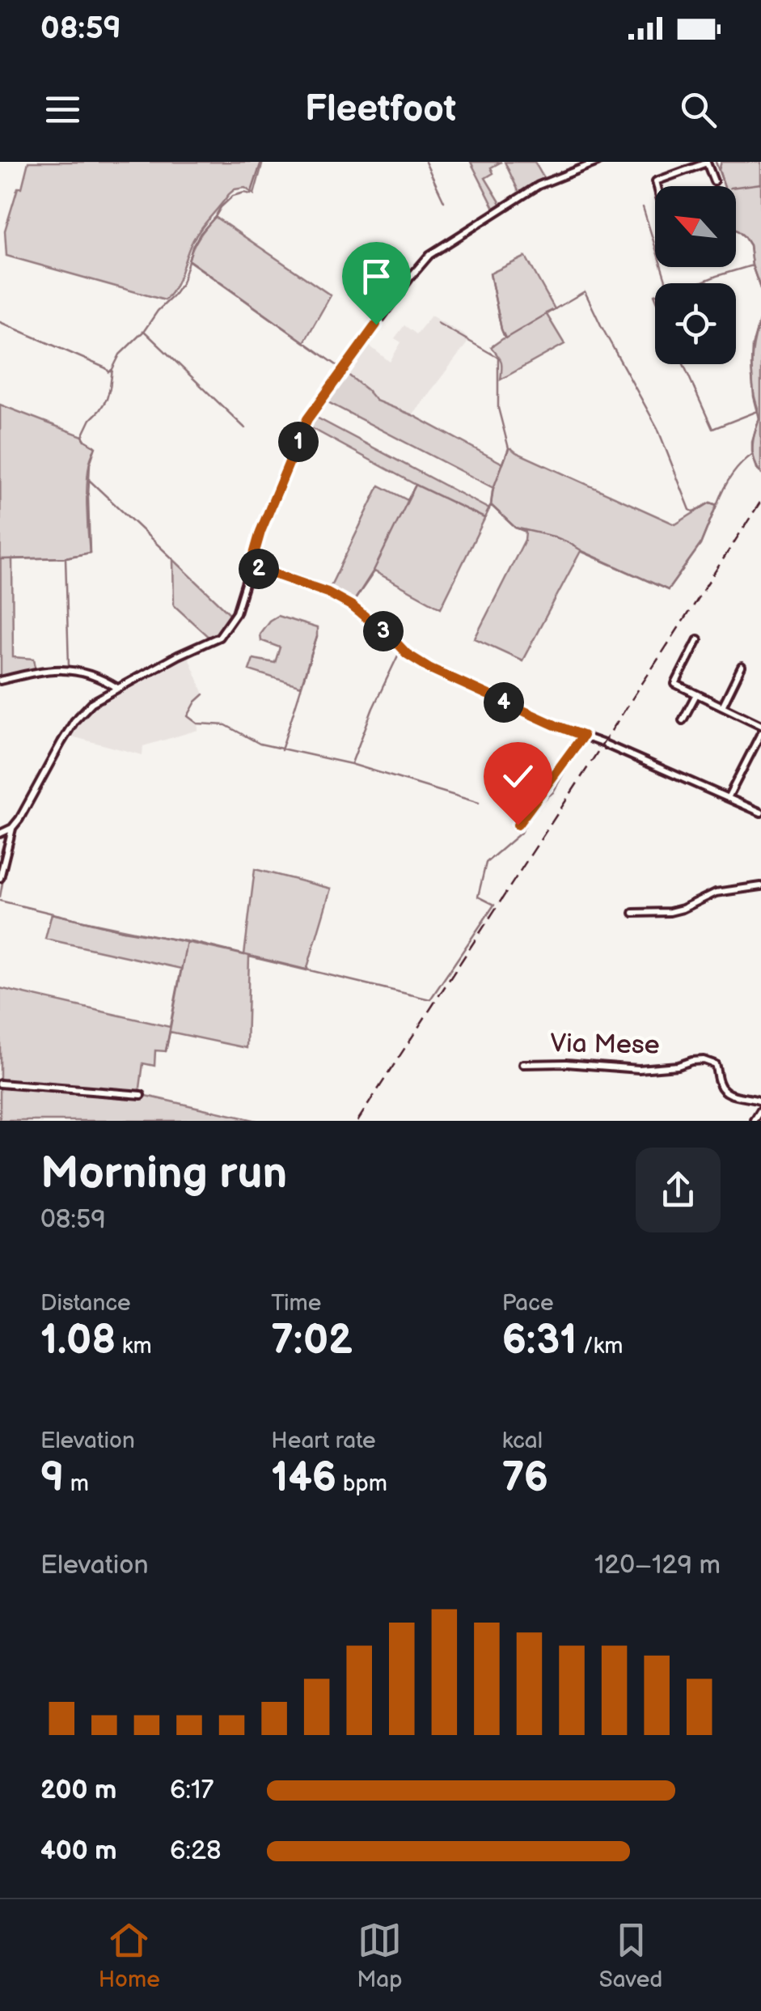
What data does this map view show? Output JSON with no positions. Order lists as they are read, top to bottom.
{
  "streets": {
    "street": ["Via Mese"]
  },
  "north": "top left",
  "page": {
    "status": "08:59",
    "header": "Fleetfoot",
    "pins": [
      "1",
      "2",
      "3",
      "4"
    ],
    "heading": ["Morning run", "08:59"],
    "stats": [
      ["Distance", "1.08 km"],
      ["Time", "7:02"],
      ["Pace", "6:31 /km"],
      ["Elevation", "9 m"],
      ["Heart rate", "146 bpm"],
      ["kcal", "76"]
    ],
    "chart": ["Elevation", "120–129 m"],
    "list": [
      {
        "name": "200 m",
        "note": "6:17"
      },
      {
        "name": "400 m",
        "note": "6:28"
      }
    ],
    "tabs": ["Home", "Map", "Saved"]
  }
}
